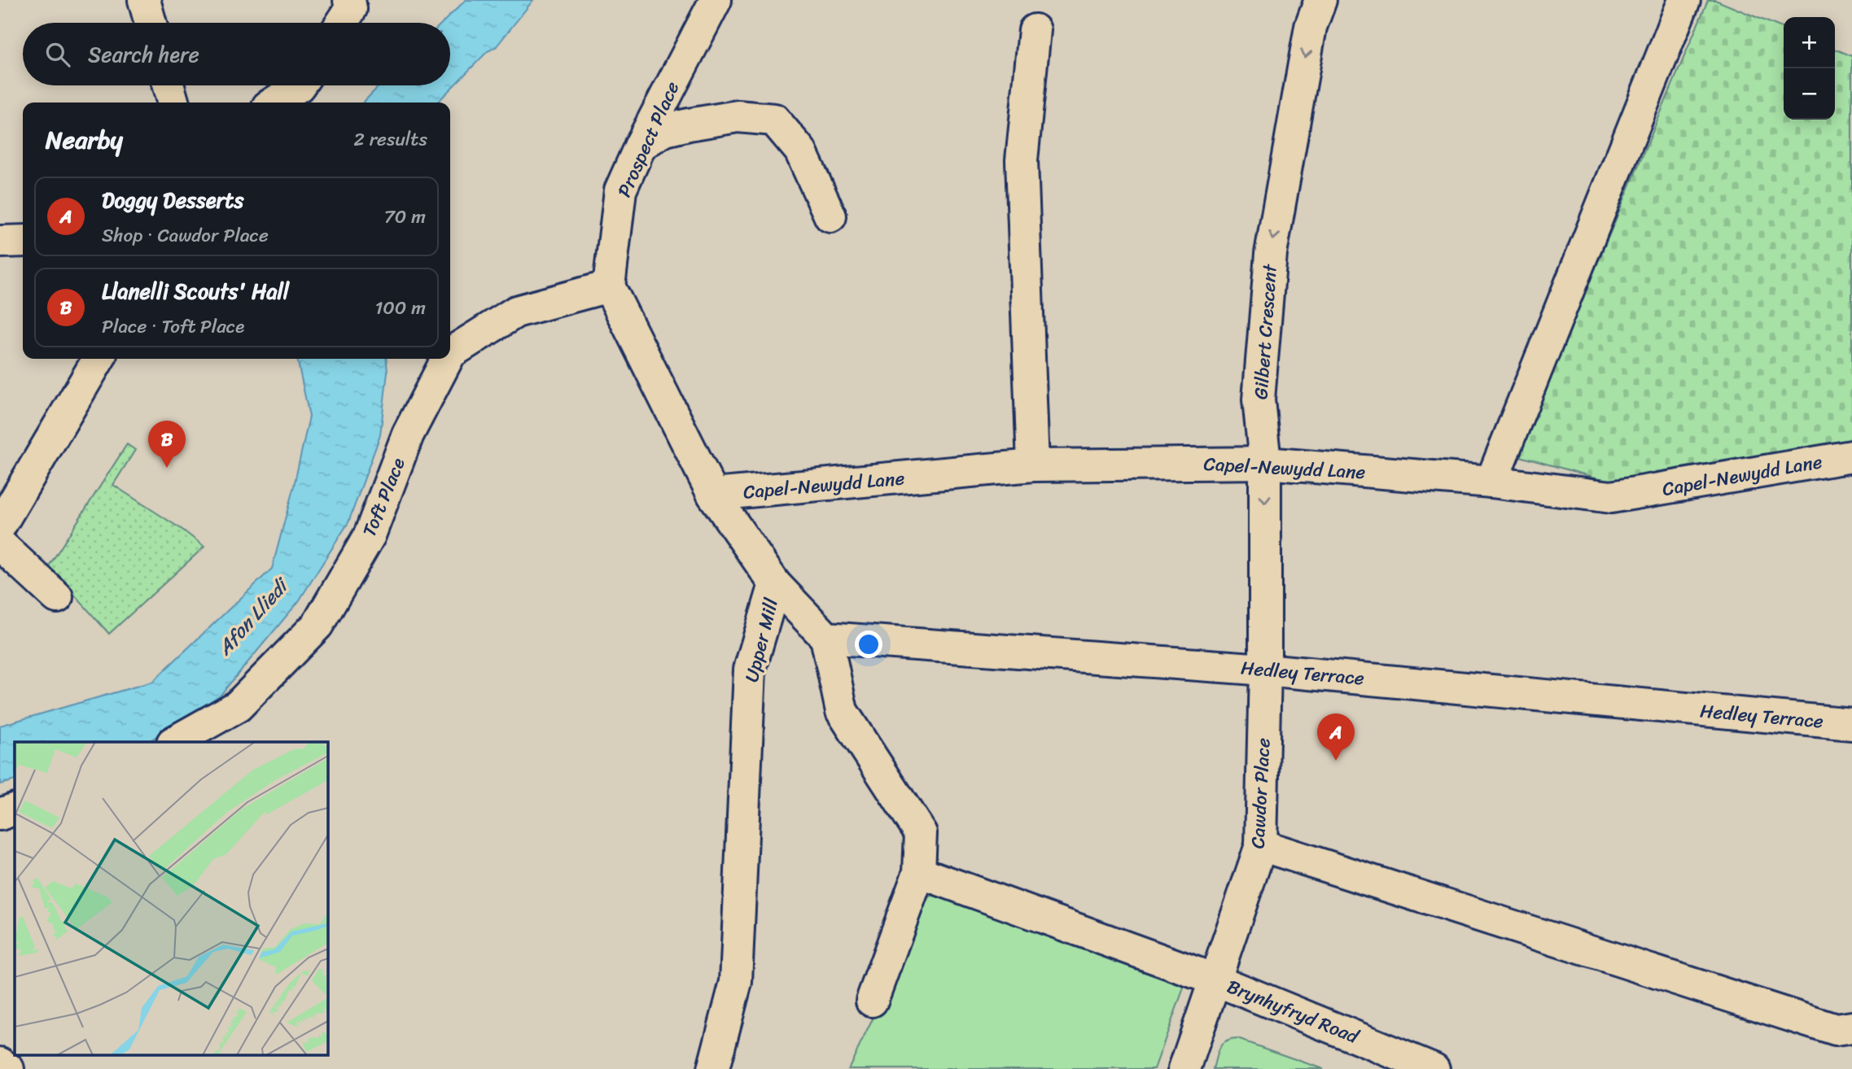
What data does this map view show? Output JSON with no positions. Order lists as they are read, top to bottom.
{
  "streets": {
    "street": [
      "Prospect Place",
      "Gilbert Crescent",
      "Capel-Newydd Lane",
      "Toft Place",
      "Upper Mill",
      "Hedley Terrace",
      "Cawdor Place",
      "Brynhyfryd Road"
    ]
  },
  "crossings": [
    ["Prospect Place", "Toft Place"],
    ["Prospect Place", "Upper Mill"],
    ["Gilbert Crescent", "Capel-Newydd Lane"],
    ["Gilbert Crescent", "Hedley Terrace"],
    ["Gilbert Crescent", "Cawdor Place"],
    ["Capel-Newydd Lane", "Upper Mill"],
    ["Toft Place", "Upper Mill"],
    ["Hedley Terrace", "Cawdor Place"],
    ["Cawdor Place", "Brynhyfryd Road"]
  ],
  "water": ["Afon Lliedi"],
  "page": {
    "map_buttons": ["+", "−"],
    "search": "Search here",
    "heading": ["Nearby", "2 results"],
    "list": [
      {
        "mark": "A",
        "name": "Doggy Desserts",
        "note": "Shop · Cawdor Place",
        "value": "70 m"
      },
      {
        "mark": "B",
        "name": "Llanelli Scouts' Hall",
        "note": "Place · Toft Place",
        "value": "100 m"
      }
    ],
    "pins": ["B", "A"]
  }
}
